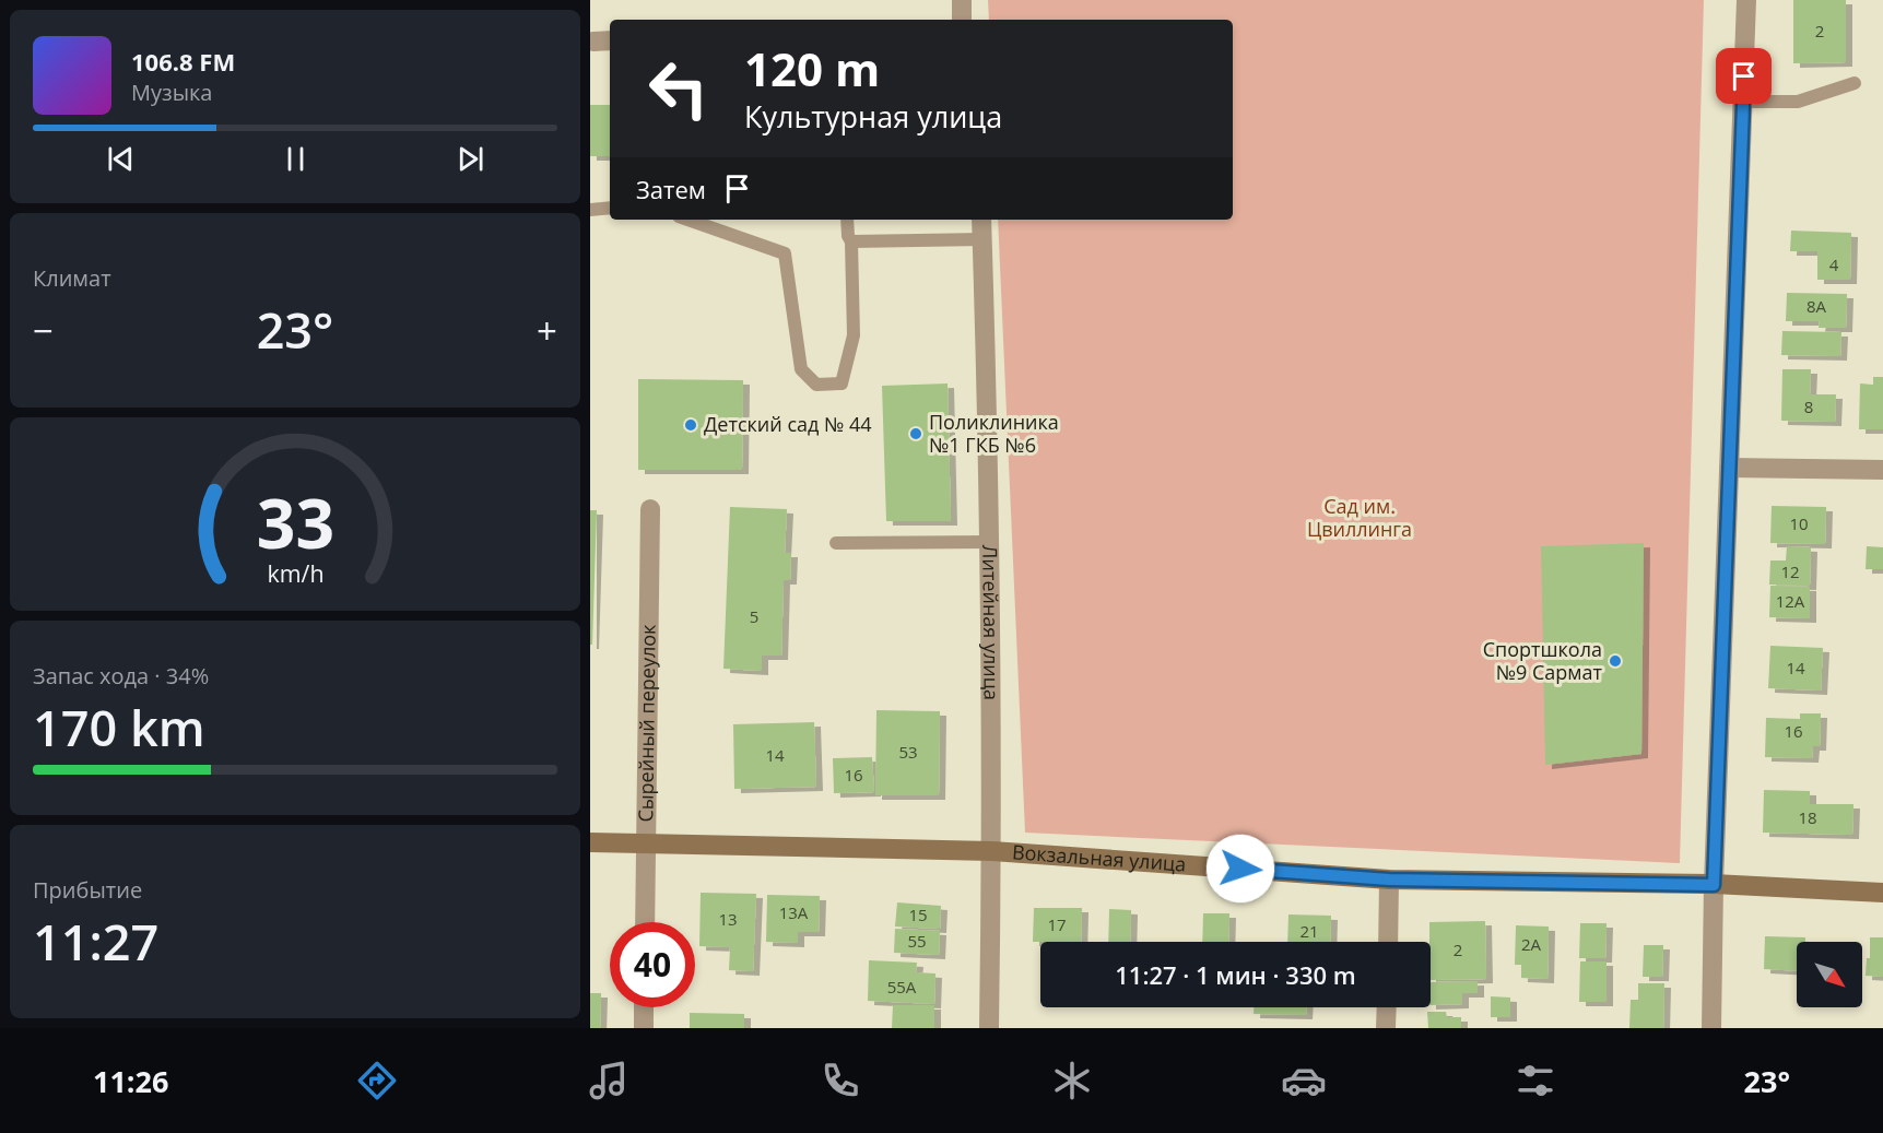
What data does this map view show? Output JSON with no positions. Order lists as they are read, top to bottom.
{
  "streets": {
    "street": ["Литейная улица", "Сырейный переулок", "Вокзальная улица"]
  },
  "crossings": [
    ["Литейная улица", "Вокзальная улица"],
    ["Сырейный переулок", "Вокзальная улица"]
  ],
  "parks": ["Сад им. Цвиллинга"],
  "places": ["Детский сад № 44", "Поликлиника №1 ГКБ №6", "Спортшкола №9 Сармат"],
  "house_numbers": [
    "2",
    "4",
    "8А",
    "8",
    "10",
    "12",
    "12А",
    "5",
    "14",
    "16",
    "53",
    "14",
    "16",
    "18",
    "13А",
    "15",
    "13",
    "17",
    "21",
    "55",
    "2А",
    "2",
    "55А"
  ],
  "north": "bottom right",
  "page": {
    "turn": ["120 m", "Культурная улица"],
    "song": ["106.8 FM", "Музыка"],
    "then": "Затем",
    "tile": [
      "Климат",
      ["Запас хода · 34%", "170 km"],
      ["Прибытие", "11:27"]
    ],
    "heat": ["−", "23°", "+"],
    "limit": "40",
    "trip": "11:27 · 1 мин · 330 m",
    "tabs": ["11:26", "23°"],
    "gauge": ["33", "km/h"]
  }
}
